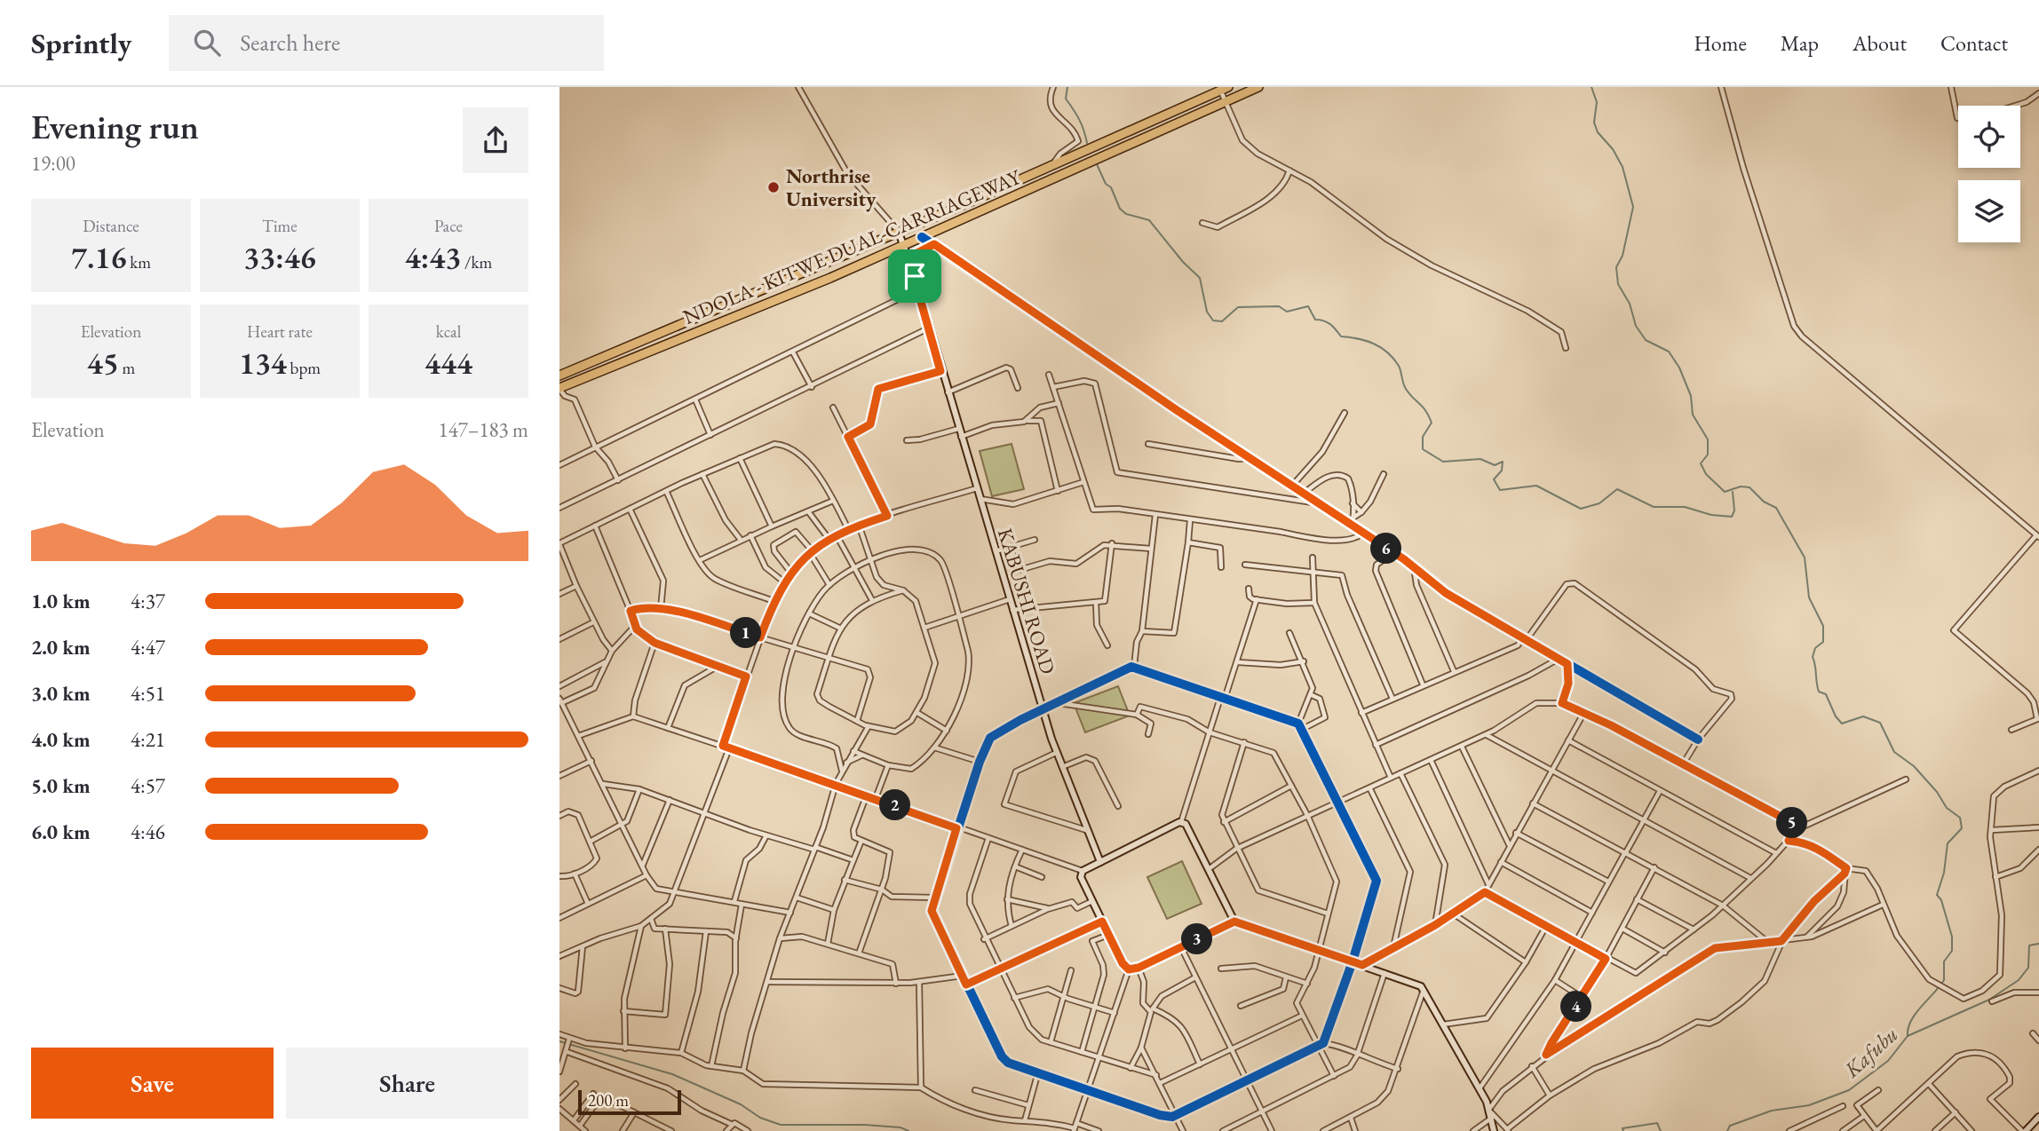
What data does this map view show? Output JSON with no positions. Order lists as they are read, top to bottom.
{
  "streets": {
    "highway": ["NDOLA - KITWE DUAL-CARRIAGEWAY"],
    "main road": ["KABUSHI ROAD"]
  },
  "crossings": [
    ["NDOLA - KITWE DUAL-CARRIAGEWAY", "KABUSHI ROAD"]
  ],
  "water": ["Kafubu"],
  "places": ["Northrise University"],
  "scale_bar": "200 m",
  "page": {
    "header": "Sprintly",
    "search": "Search here",
    "nav": [
      "Home",
      "Map",
      "About",
      "Contact"
    ],
    "heading": ["Evening run", "19:00"],
    "stats": [
      ["Distance", "7.16 km"],
      ["Time", "33:46"],
      ["Pace", "4:43 /km"],
      ["Elevation", "45 m"],
      ["Heart rate", "134 bpm"],
      ["kcal", "444"]
    ],
    "chart": ["Elevation", "147–183 m"],
    "pins": [
      "6",
      "1",
      "2",
      "5",
      "3",
      "4"
    ],
    "list": [
      {
        "name": "1.0 km",
        "note": "4:37"
      },
      {
        "name": "2.0 km",
        "note": "4:47"
      },
      {
        "name": "3.0 km",
        "note": "4:51"
      },
      {
        "name": "4.0 km",
        "note": "4:21"
      },
      {
        "name": "5.0 km",
        "note": "4:57"
      },
      {
        "name": "6.0 km",
        "note": "4:46"
      }
    ],
    "buttons": ["Save", "Share"],
    "scale": "200 m"
  }
}
